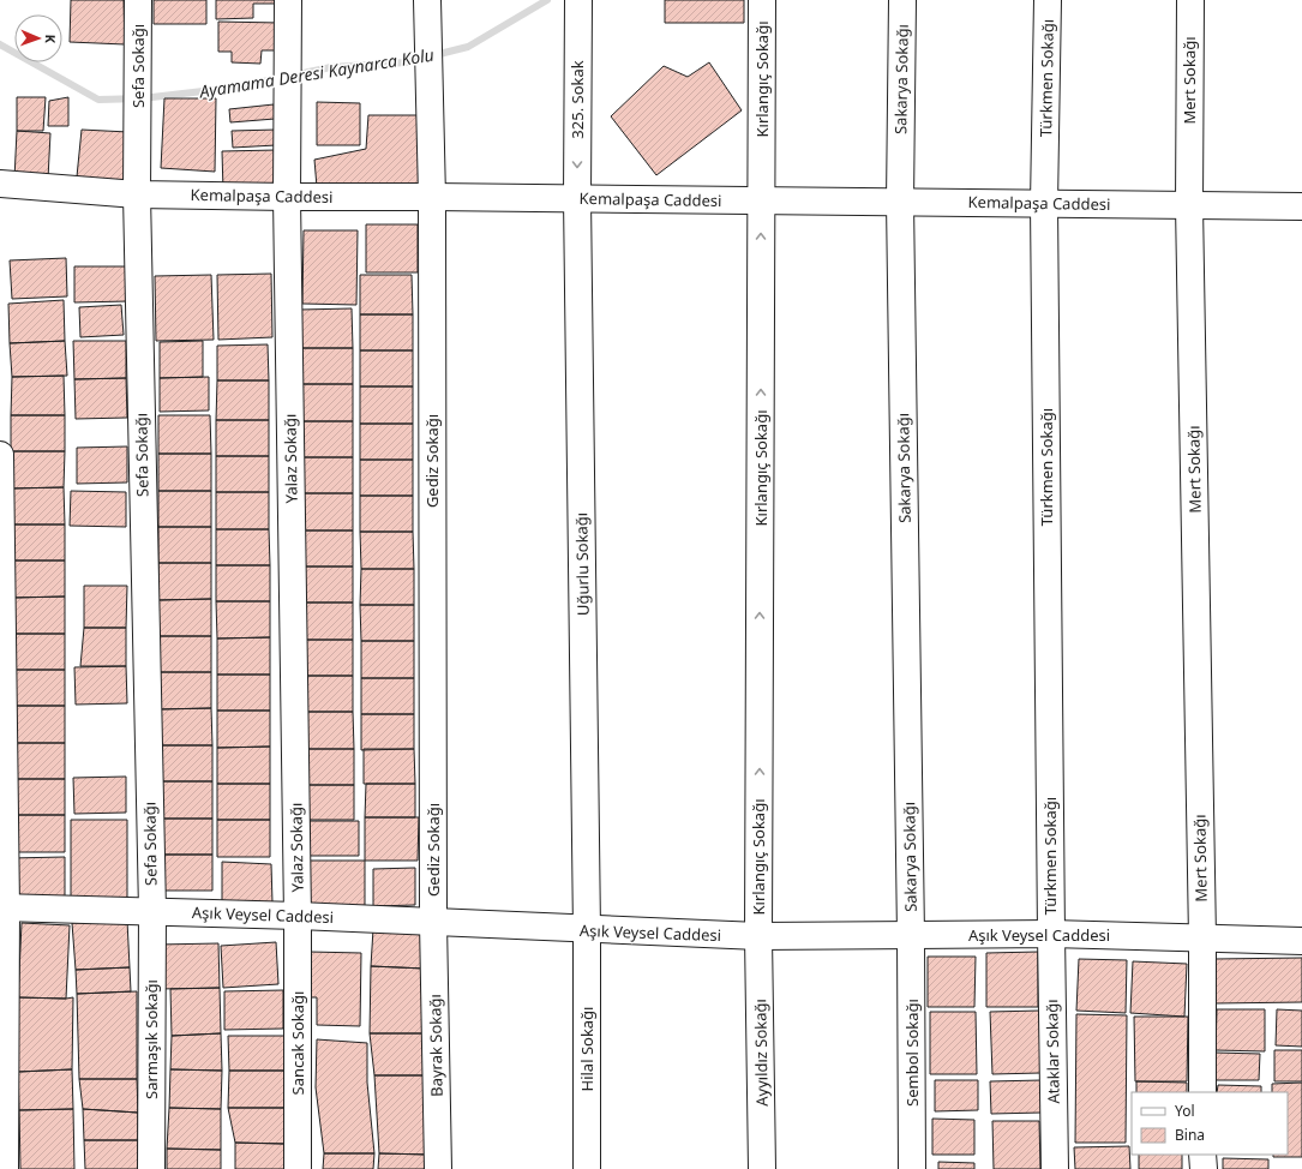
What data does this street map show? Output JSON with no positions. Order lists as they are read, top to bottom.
{
  "streets": {
    "street": [
      "Sefa Sokağı",
      "Türkmen Sokağı",
      "Kırlangıç Sokağı",
      "Sakarya Sokağı",
      "Mert Sokağı",
      "325. Sokak",
      "Kemalpaşa Caddesi",
      "Yalaz Sokağı",
      "Gediz Sokağı",
      "Uğurlu Sokağı",
      "Aşık Veysel Caddesi",
      "Sarmaşık Sokağı",
      "Sancak Sokağı",
      "Bayrak Sokağı",
      "Hilal Sokağı",
      "Ataklar Sokağı",
      "Ayyıldız Sokağı",
      "Sembol Sokağı"
    ]
  },
  "crossings": [
    ["Sefa Sokağı", "Kemalpaşa Caddesi"],
    ["Sefa Sokağı", "Aşık Veysel Caddesi"],
    ["Sefa Sokağı", "Sarmaşık Sokağı"],
    ["Türkmen Sokağı", "Kemalpaşa Caddesi"],
    ["Türkmen Sokağı", "Aşık Veysel Caddesi"],
    ["Türkmen Sokağı", "Ataklar Sokağı"],
    ["Kırlangıç Sokağı", "Kemalpaşa Caddesi"],
    ["Kırlangıç Sokağı", "Aşık Veysel Caddesi"],
    ["Kırlangıç Sokağı", "Ayyıldız Sokağı"],
    ["Sakarya Sokağı", "Kemalpaşa Caddesi"],
    ["Sakarya Sokağı", "Aşık Veysel Caddesi"],
    ["Sakarya Sokağı", "Sembol Sokağı"],
    ["Mert Sokağı", "Kemalpaşa Caddesi"],
    ["Mert Sokağı", "Aşık Veysel Caddesi"],
    ["325. Sokak", "Kemalpaşa Caddesi"],
    ["325. Sokak", "Uğurlu Sokağı"],
    ["Kemalpaşa Caddesi", "Yalaz Sokağı"],
    ["Kemalpaşa Caddesi", "Gediz Sokağı"],
    ["Kemalpaşa Caddesi", "Uğurlu Sokağı"],
    ["Yalaz Sokağı", "Aşık Veysel Caddesi"],
    ["Yalaz Sokağı", "Sancak Sokağı"],
    ["Gediz Sokağı", "Aşık Veysel Caddesi"],
    ["Gediz Sokağı", "Bayrak Sokağı"],
    ["Uğurlu Sokağı", "Aşık Veysel Caddesi"],
    ["Uğurlu Sokağı", "Hilal Sokağı"],
    ["Aşık Veysel Caddesi", "Sarmaşık Sokağı"],
    ["Aşık Veysel Caddesi", "Sancak Sokağı"],
    ["Aşık Veysel Caddesi", "Bayrak Sokağı"],
    ["Aşık Veysel Caddesi", "Hilal Sokağı"],
    ["Aşık Veysel Caddesi", "Ataklar Sokağı"],
    ["Aşık Veysel Caddesi", "Ayyıldız Sokağı"],
    ["Aşık Veysel Caddesi", "Sembol Sokağı"]
  ],
  "one_way": ["Kırlangıç Sokağı", "325. Sokak"],
  "water": ["Ayamama Deresi Kaynarca Kolu"],
  "legend": ["Yol", "Bina"],
  "north": "right"
}
